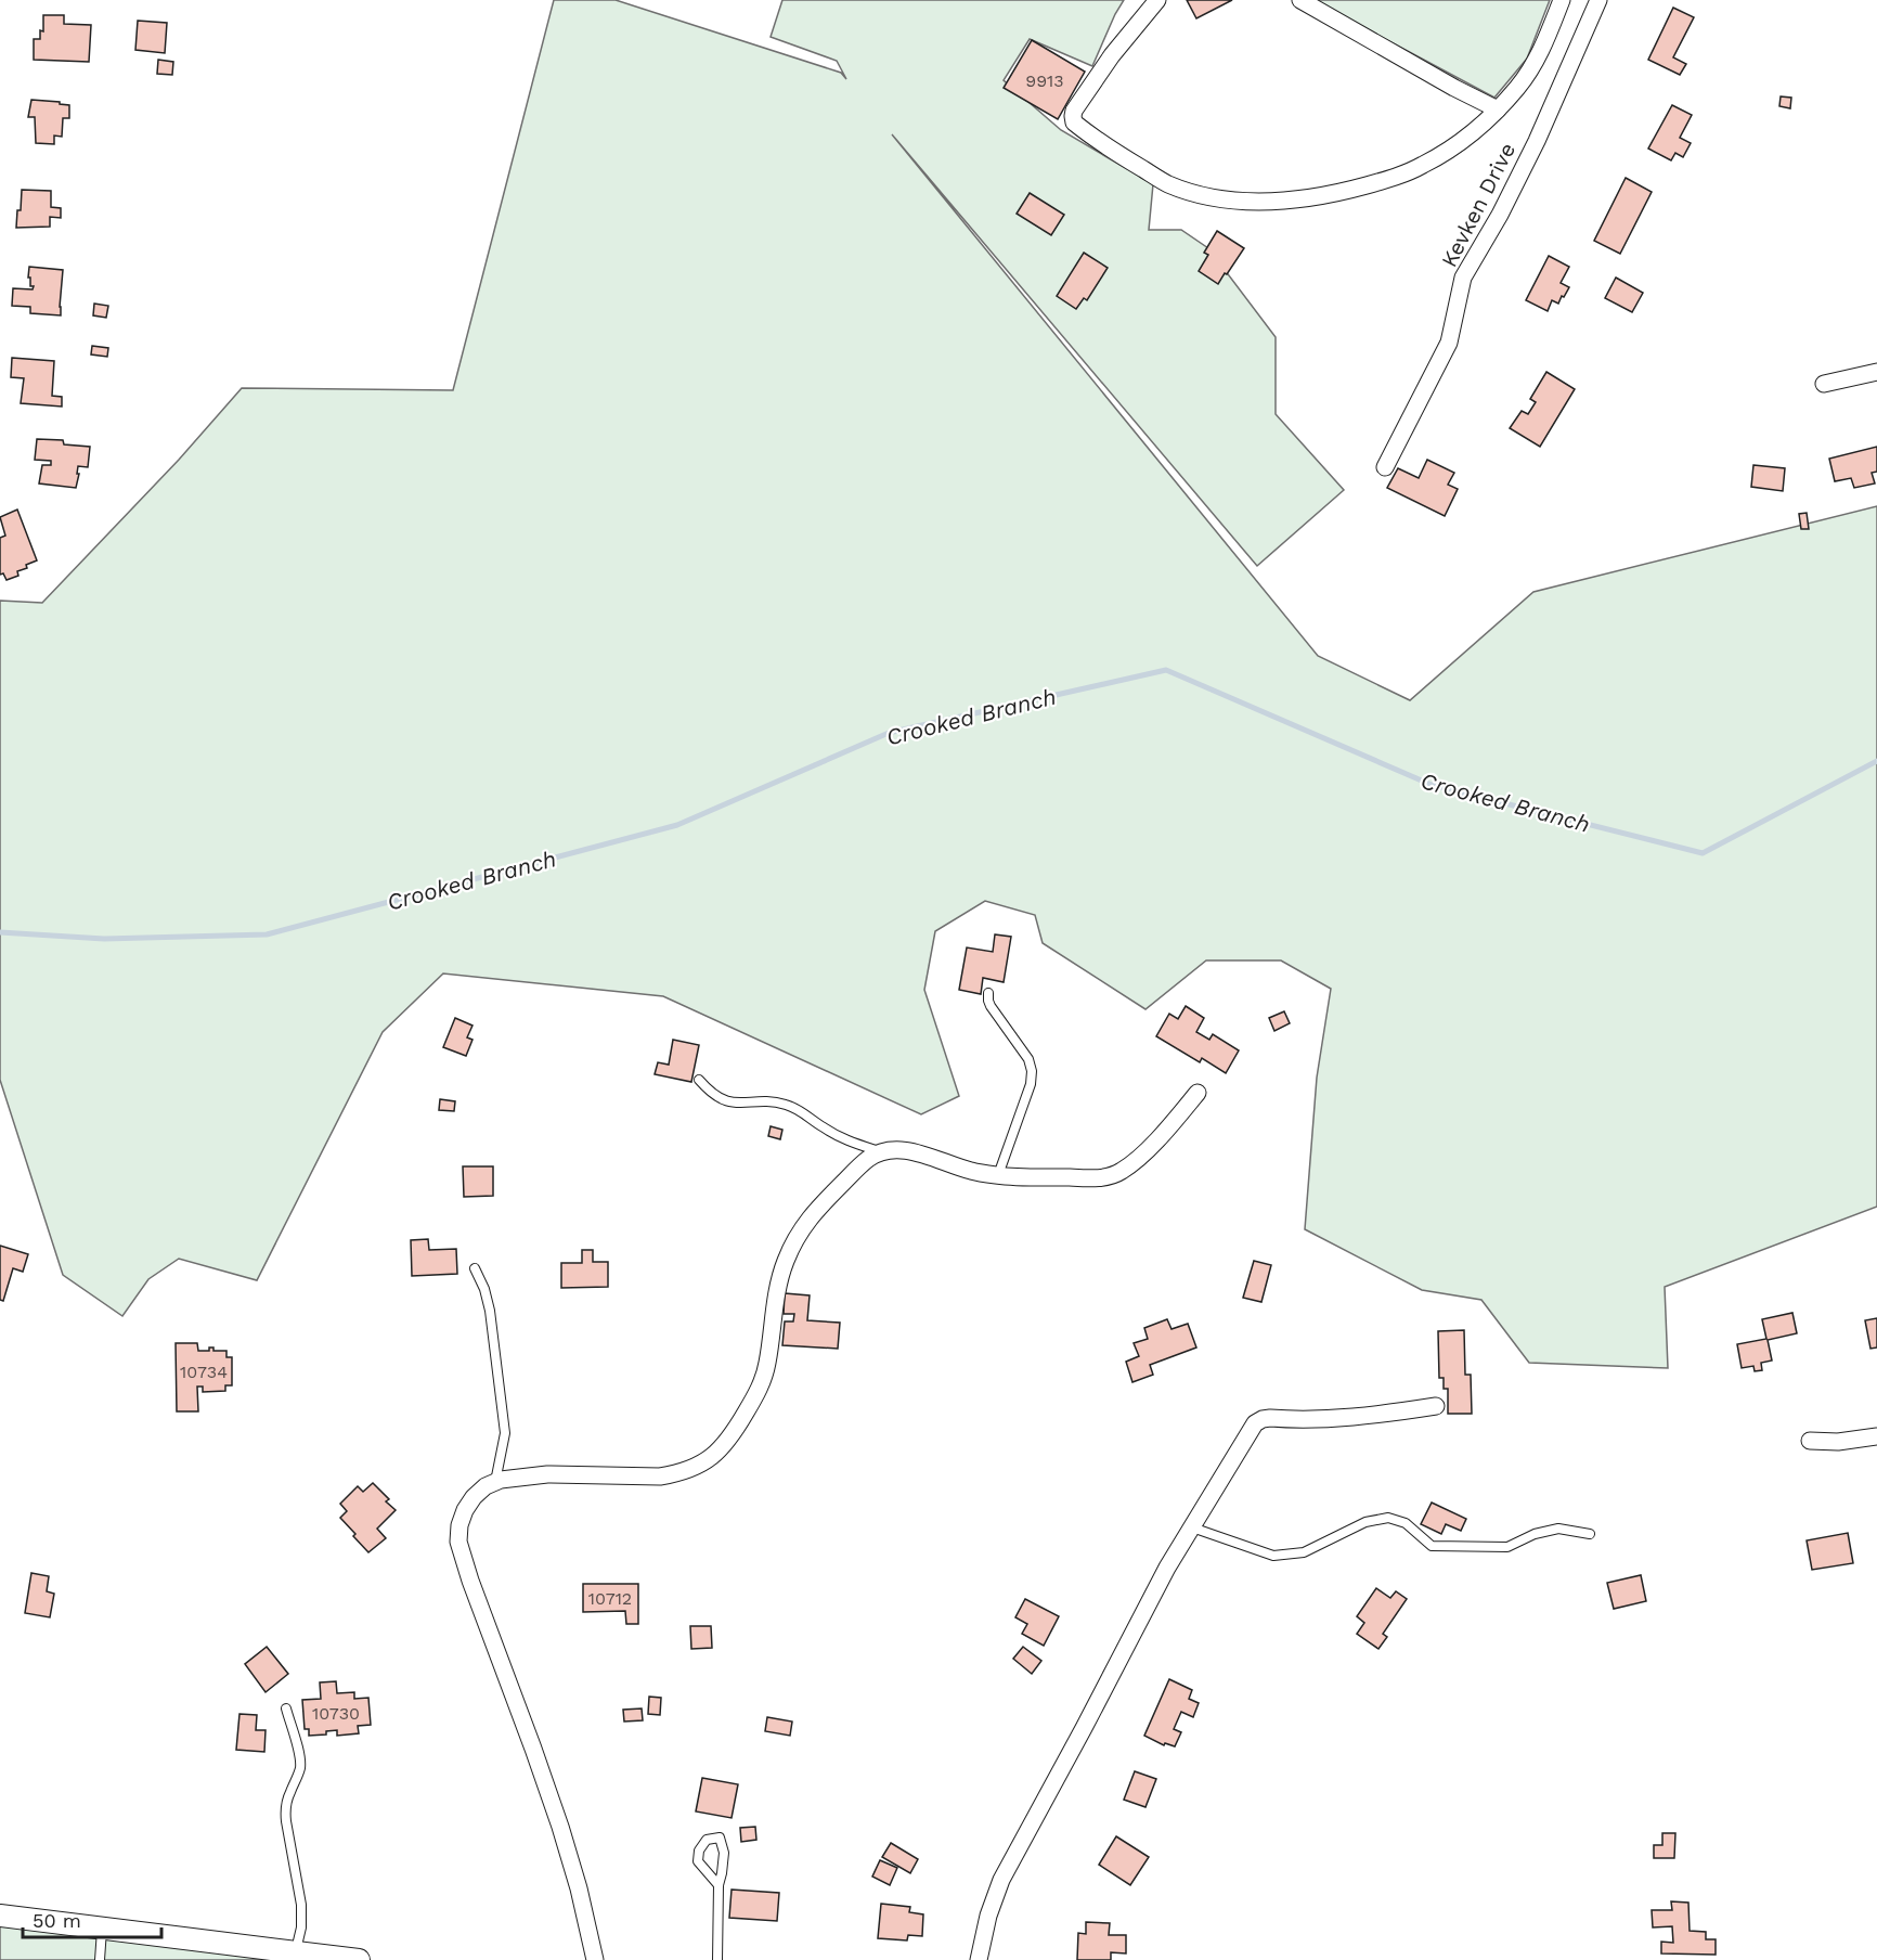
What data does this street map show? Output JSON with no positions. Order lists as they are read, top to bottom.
{
  "streets": {
    "street": ["Kevken Drive"]
  },
  "water": ["Crooked Branch"],
  "house_numbers": [
    "9913",
    "10734",
    "10712",
    "10730"
  ],
  "scale_bar": "50 m"
}
